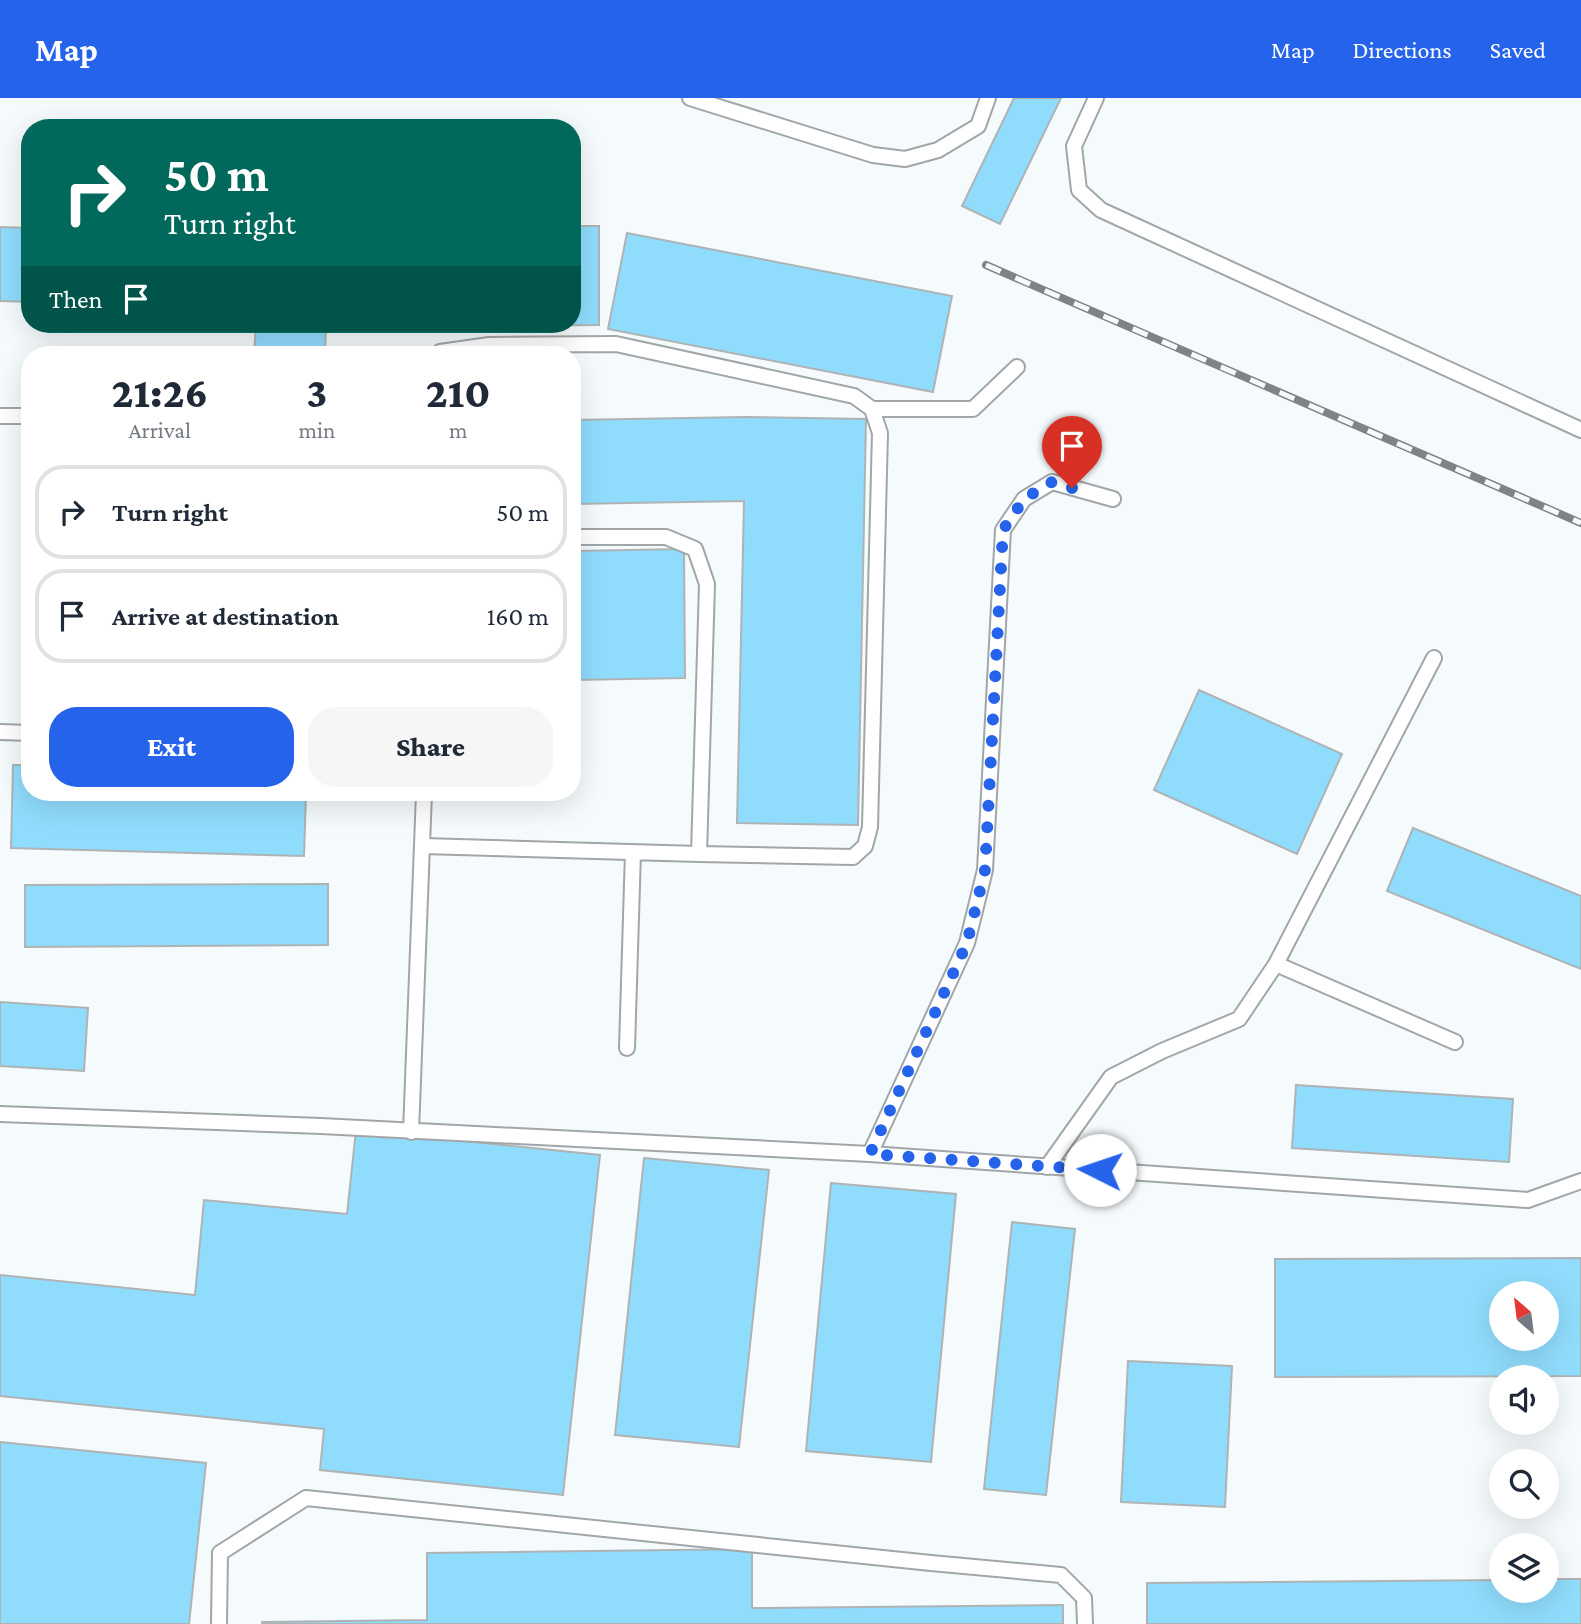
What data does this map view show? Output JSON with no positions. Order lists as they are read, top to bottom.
{
  "north": "top left",
  "page": {
    "header": "Map",
    "nav": ["Map", "Directions", "Saved"],
    "turn": ["50 m", "Turn right"],
    "then": "Then",
    "eta": [
      "21:26",
      "Arrival",
      "3",
      "min",
      "210",
      "m"
    ],
    "list": [
      {
        "name": "Turn right",
        "value": "50 m"
      },
      {
        "name": "Arrive at destination",
        "value": "160 m"
      }
    ],
    "buttons": ["Exit", "Share"]
  }
}
